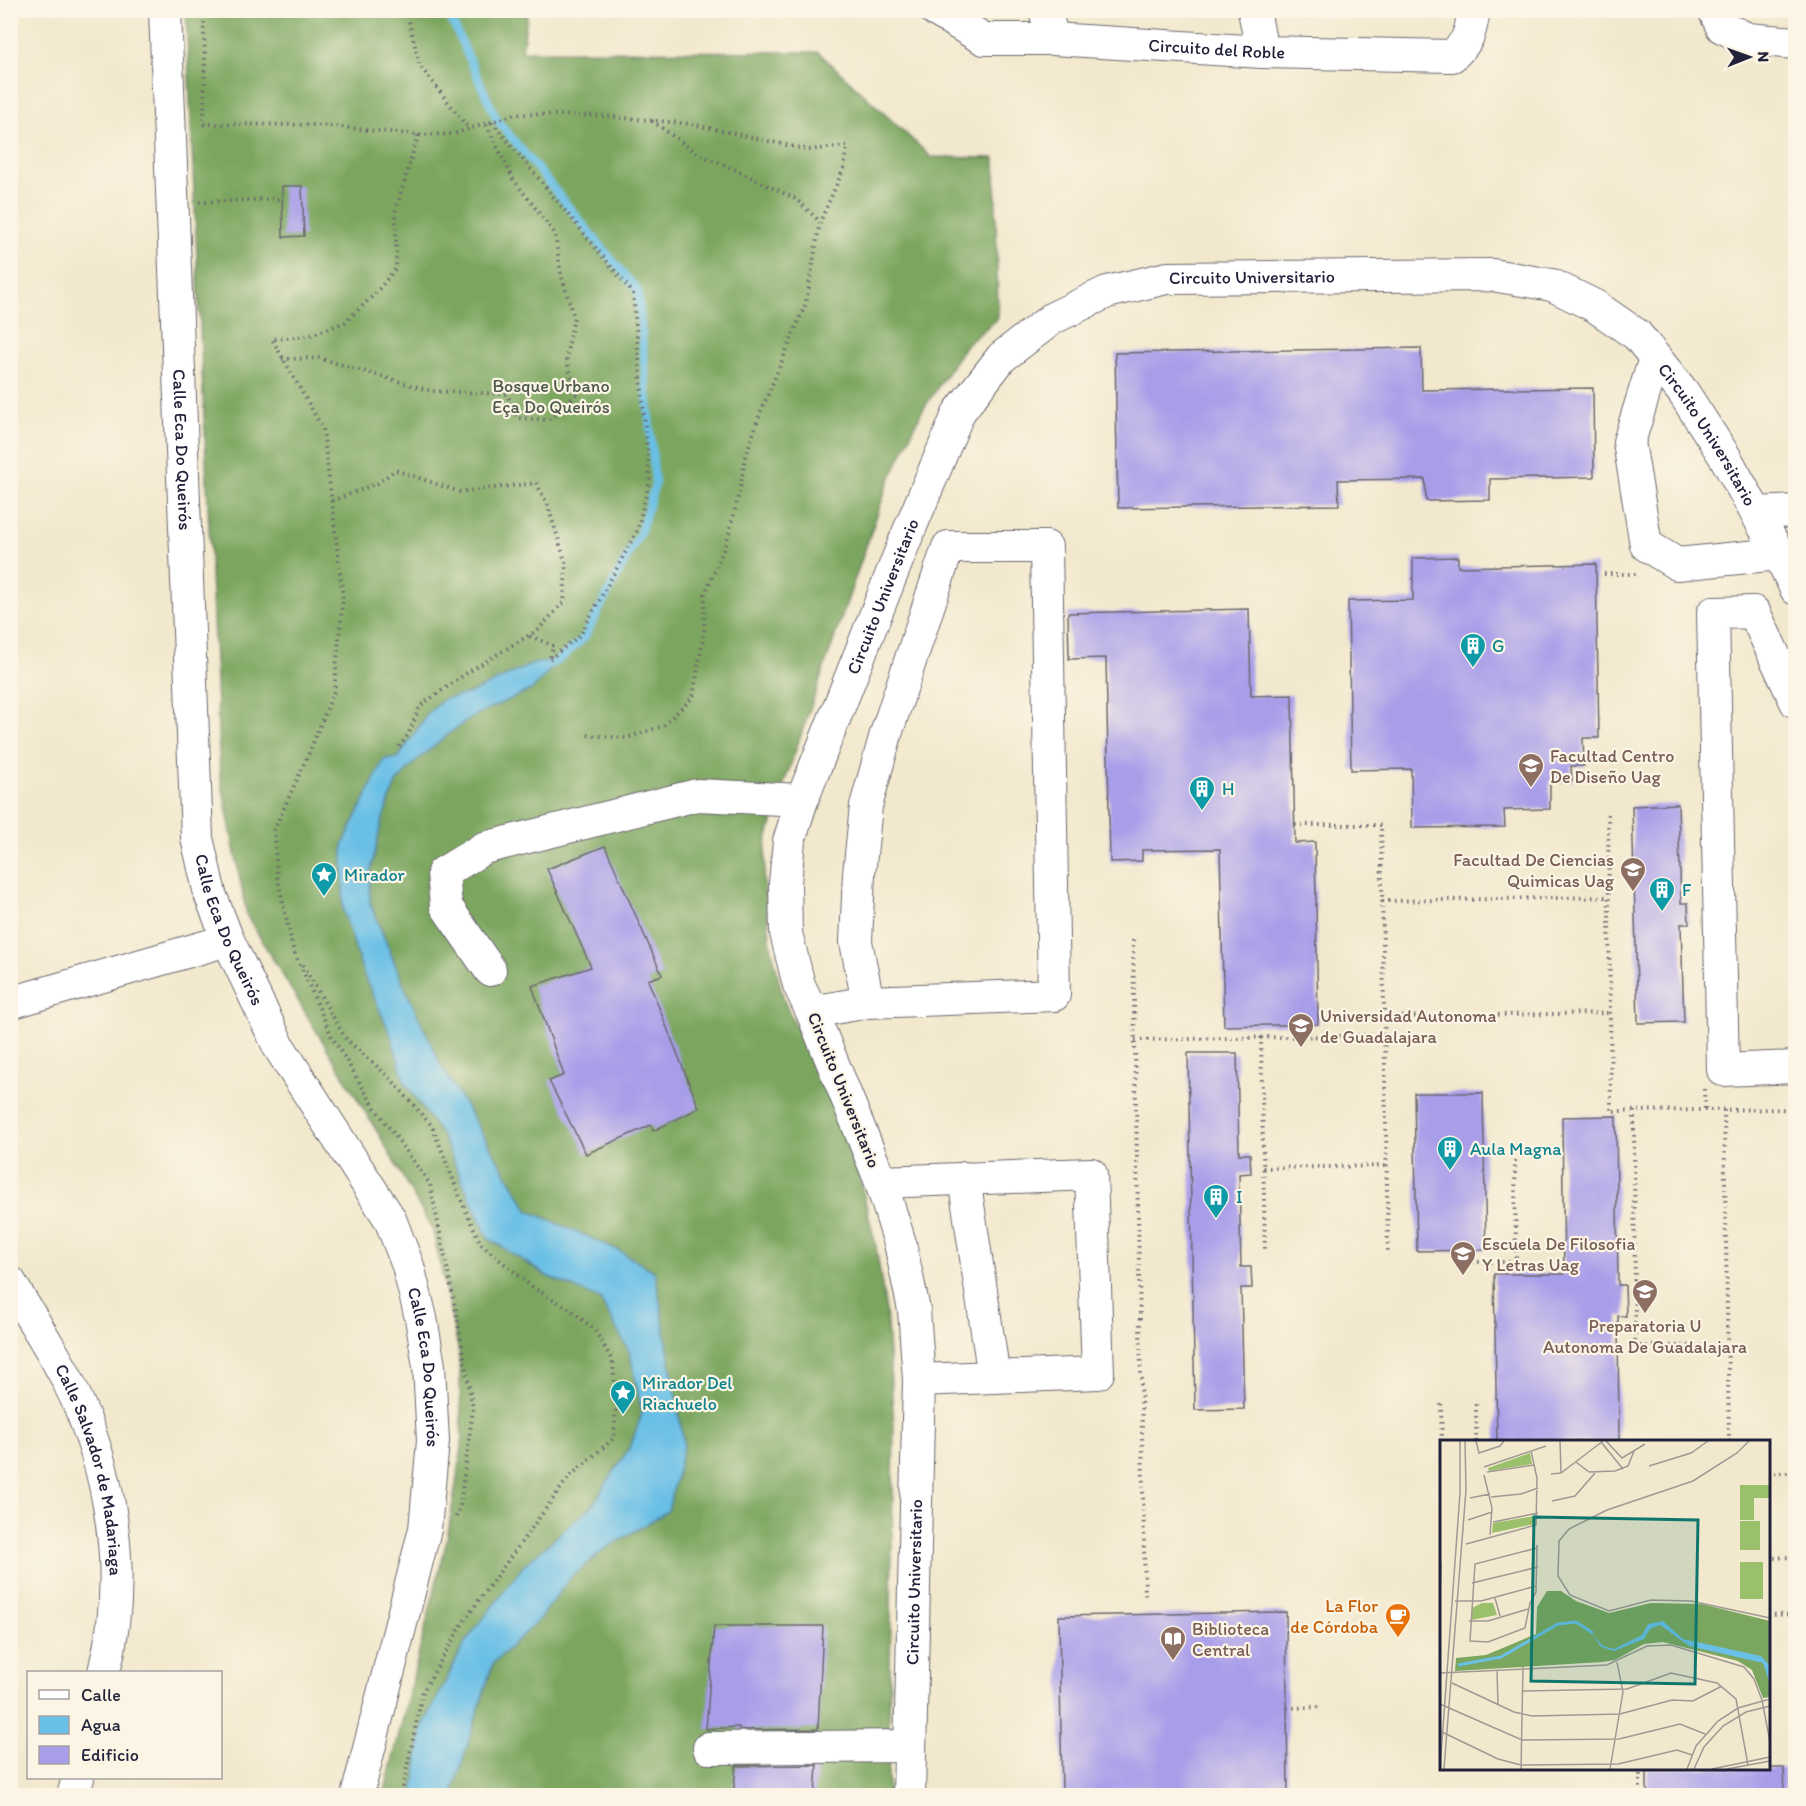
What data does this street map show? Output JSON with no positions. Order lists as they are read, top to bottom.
{
  "streets": {
    "street": [
      "Circuito del Roble",
      "Circuito Universitario",
      "Calle Eca Do Queirós",
      "Calle Salvador de Madariaga"
    ]
  },
  "parks": ["Bosque Urbano Eça Do Queirós"],
  "places": {
    "building": [
      "G",
      "H",
      "F",
      "Aula Magna",
      "I"
    ],
    "school or university": [
      "Facultad Centro De Diseño Uag",
      "Facultad De Ciencias Quimicas Uag",
      "Universidad Autonoma de Guadalajara",
      "Escuela De Filosofia Y Letras Uag",
      "Preparatoria U Autonoma De Guadalajara"
    ],
    "place": ["Mirador", "Mirador Del Riachuelo"],
    "cafe": ["La Flor de Córdoba"],
    "library": ["Biblioteca Central"]
  },
  "legend": ["Calle", "Agua", "Edificio"],
  "north": "right"
}
